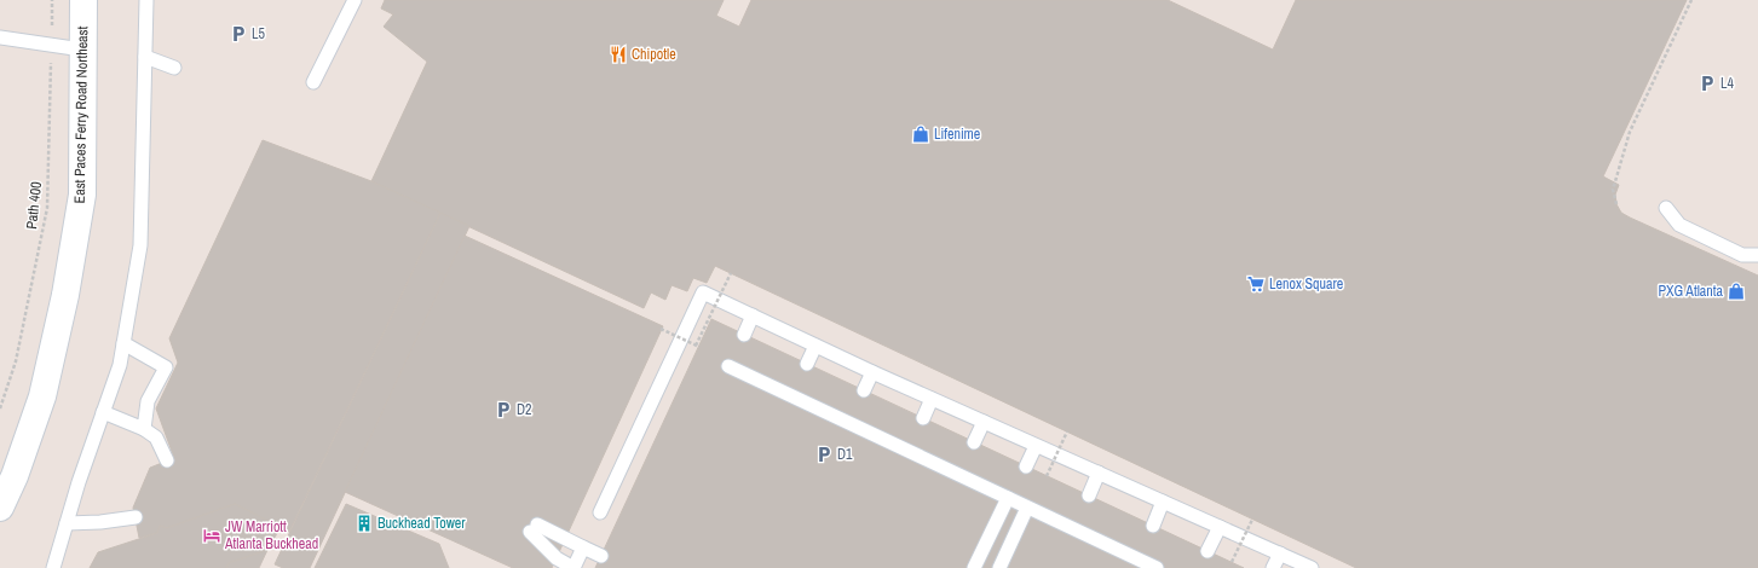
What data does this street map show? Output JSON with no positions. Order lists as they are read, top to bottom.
{
  "streets": {
    "street": ["East Paces Ferry Road Northeast"],
    "path": ["Path 400"]
  },
  "places": {
    "parking": [
      "L5",
      "L4",
      "D2",
      "D1"
    ],
    "restaurant": ["Chipotle"],
    "shop": ["Lifenime", "PXG Atlanta"],
    "supermarket": ["Lenox Square"],
    "building": ["Buckhead Tower"],
    "hotel": ["JW Marriott Atlanta Buckhead"]
  }
}
